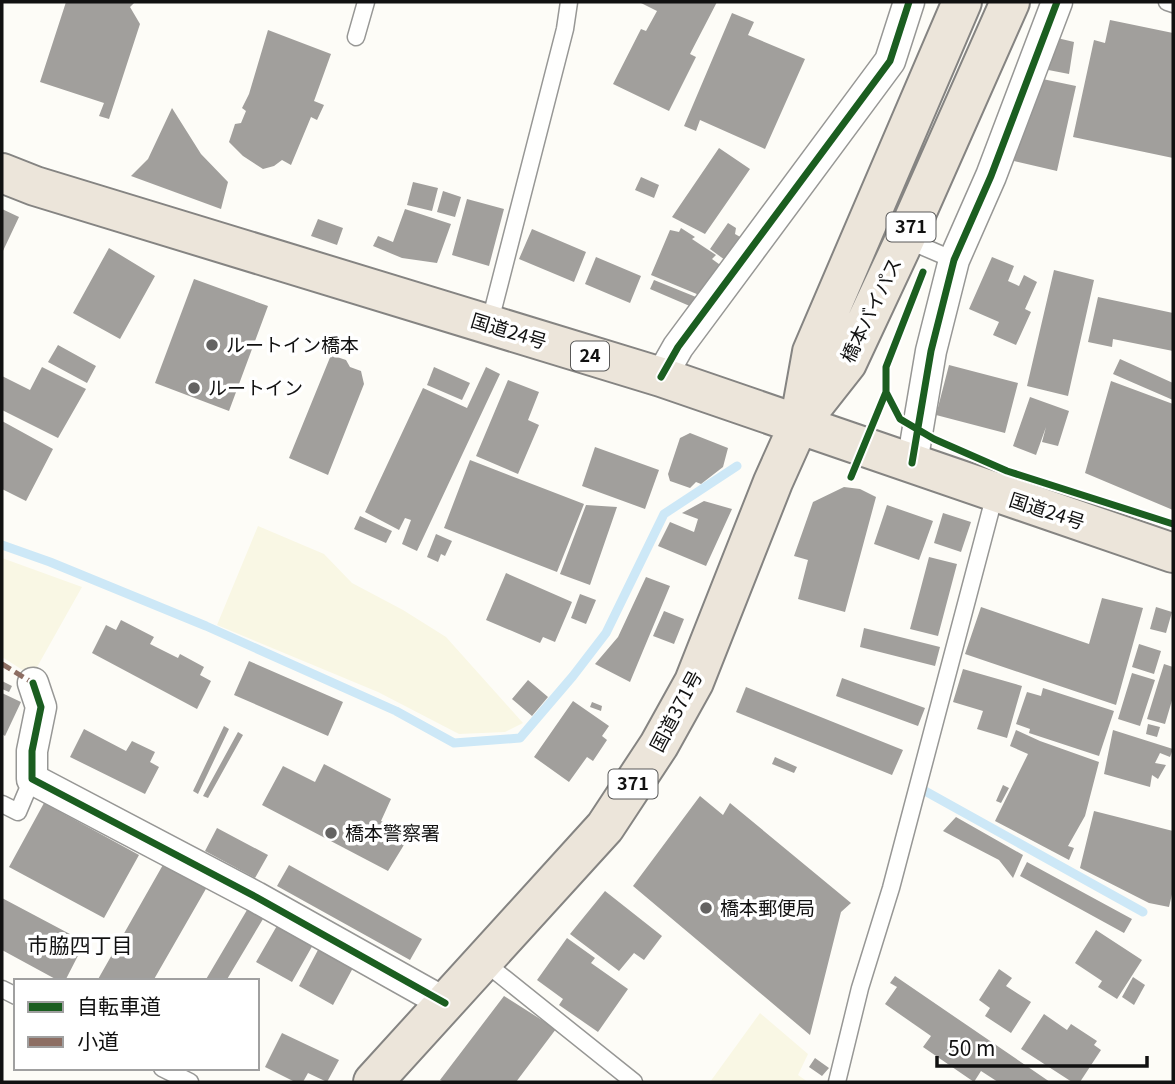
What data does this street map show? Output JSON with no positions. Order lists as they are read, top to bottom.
{
  "streets": {
    "highway": [
      "371",
      "橋本バイパス",
      "国道24号",
      "24",
      "国道371号"
    ]
  },
  "crossings": [
    ["橋本バイパス", "国道24号"],
    ["橋本バイパス", "国道371号"],
    ["国道24号", "国道371号"]
  ],
  "districts": ["市脇四丁目"],
  "places": [
    "ルートイン橋本",
    "ルートイン",
    "橋本警察署",
    "橋本郵便局"
  ],
  "legend": ["自転車道", "小道"],
  "scale_bar": "50 m"
}
